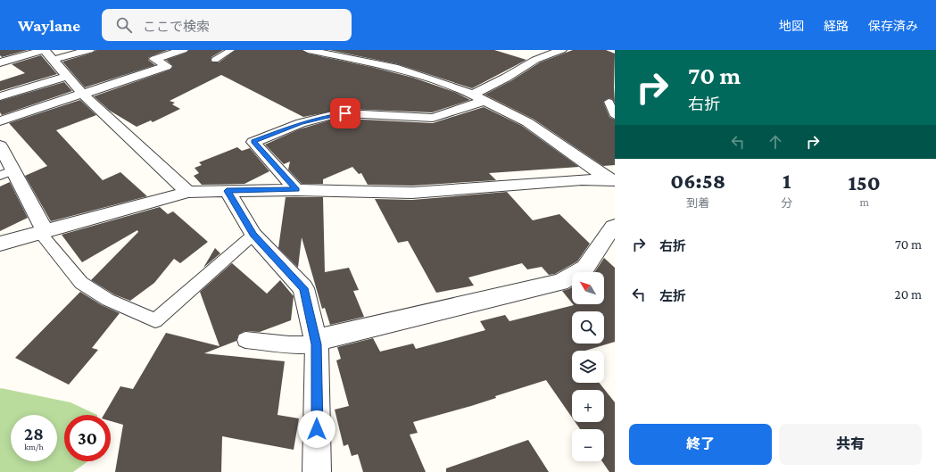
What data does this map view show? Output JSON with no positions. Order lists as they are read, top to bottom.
{
  "north": "top left",
  "page": {
    "header": "Waylane",
    "search": "ここで検索",
    "nav": ["地図", "経路", "保存済み"],
    "turn": ["70 m", "右折"],
    "eta": [
      "06:58",
      "到着",
      "1",
      "分",
      "150",
      "m"
    ],
    "list": [
      {
        "name": "右折",
        "value": "70 m"
      },
      {
        "name": "左折",
        "value": "20 m"
      }
    ],
    "map_buttons": ["+", "−"],
    "speed": "28 km/h",
    "limit": "30",
    "buttons": ["終了", "共有"]
  }
}
